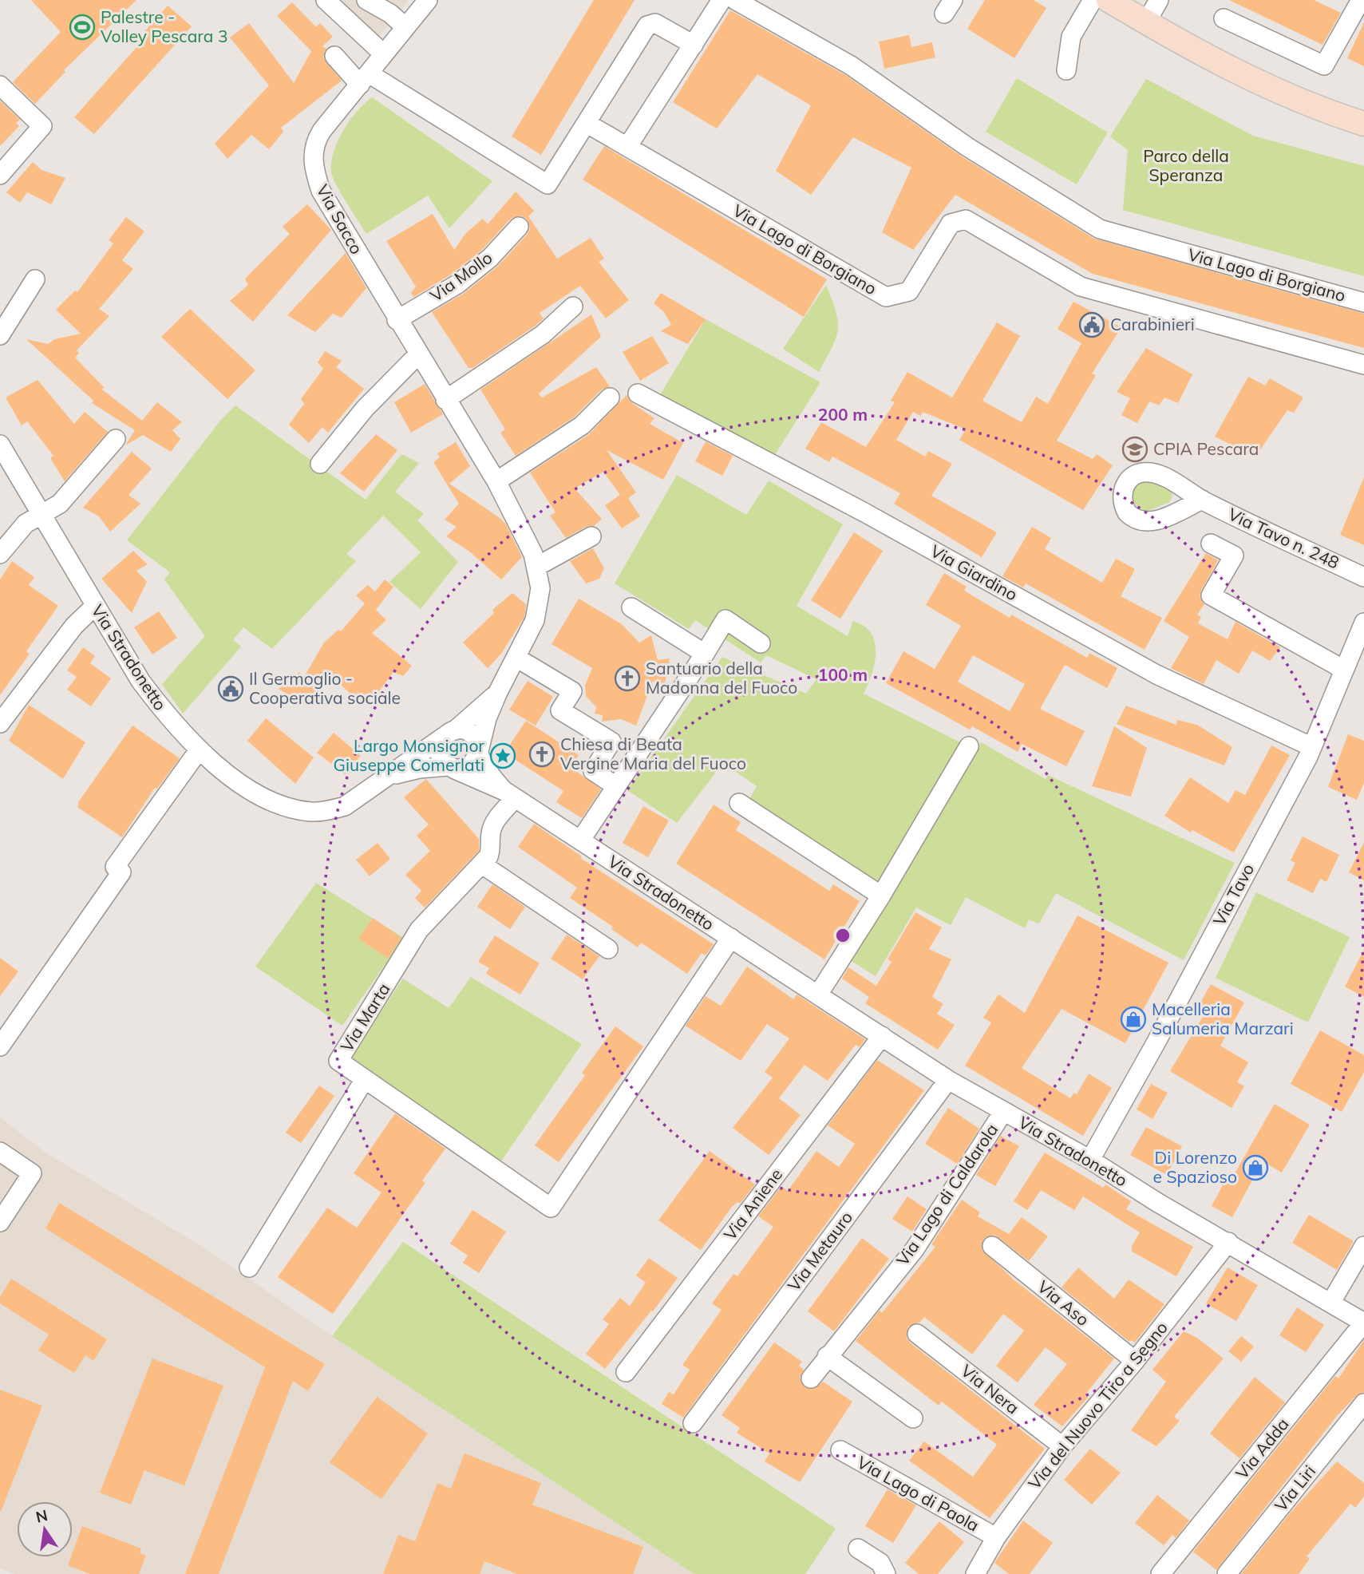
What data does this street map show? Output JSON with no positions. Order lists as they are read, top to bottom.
{
  "streets": {
    "street": [
      "Via Sacco",
      "Via Lago di Borgiano",
      "Via Mollo",
      "Via Tavo n. 248",
      "Via Giardino",
      "Via Stradonetto",
      "Via Tavo",
      "Via Marta",
      "Via Lago di Caldarola",
      "Via Aniene",
      "Via Metauro",
      "Via Aso",
      "Via Nera",
      "Via del Nuovo Tiro a Segno",
      "Via Adda",
      "Via Liri",
      "Via Lago di Paola"
    ]
  },
  "crossings": [
    ["Via Sacco", "Via Mollo"],
    ["Via Sacco", "Via Stradonetto"],
    ["Via Giardino", "Via Tavo"],
    ["Via Stradonetto", "Via Tavo"],
    ["Via Stradonetto", "Via Marta"],
    ["Via Stradonetto", "Via Lago di Caldarola"],
    ["Via Stradonetto", "Via Aniene"],
    ["Via Stradonetto", "Via Metauro"],
    ["Via Stradonetto", "Via del Nuovo Tiro a Segno"],
    ["Via Stradonetto", "Via Adda"],
    ["Via Aso", "Via del Nuovo Tiro a Segno"],
    ["Via Nera", "Via del Nuovo Tiro a Segno"],
    ["Via del Nuovo Tiro a Segno", "Via Lago di Paola"]
  ],
  "parks": ["Parco della Speranza"],
  "places": {
    "sports": ["Palestre - Volley Pescara 3"],
    "public building": ["Carabinieri", "Il Germoglio - Cooperativa sociale"],
    "school or university": ["CPIA Pescara"],
    "church": ["Santuario della Madonna del Fuoco", "Chiesa di Beata Vergine Maria del Fuoco"],
    "place": ["Largo Monsignor Giuseppe Comerlati"],
    "shop": ["Macelleria Salumeria Marzari", "Di Lorenzo e Spazioso"]
  },
  "north": "top",
  "rings": ["200 m", "100 m"]
}
